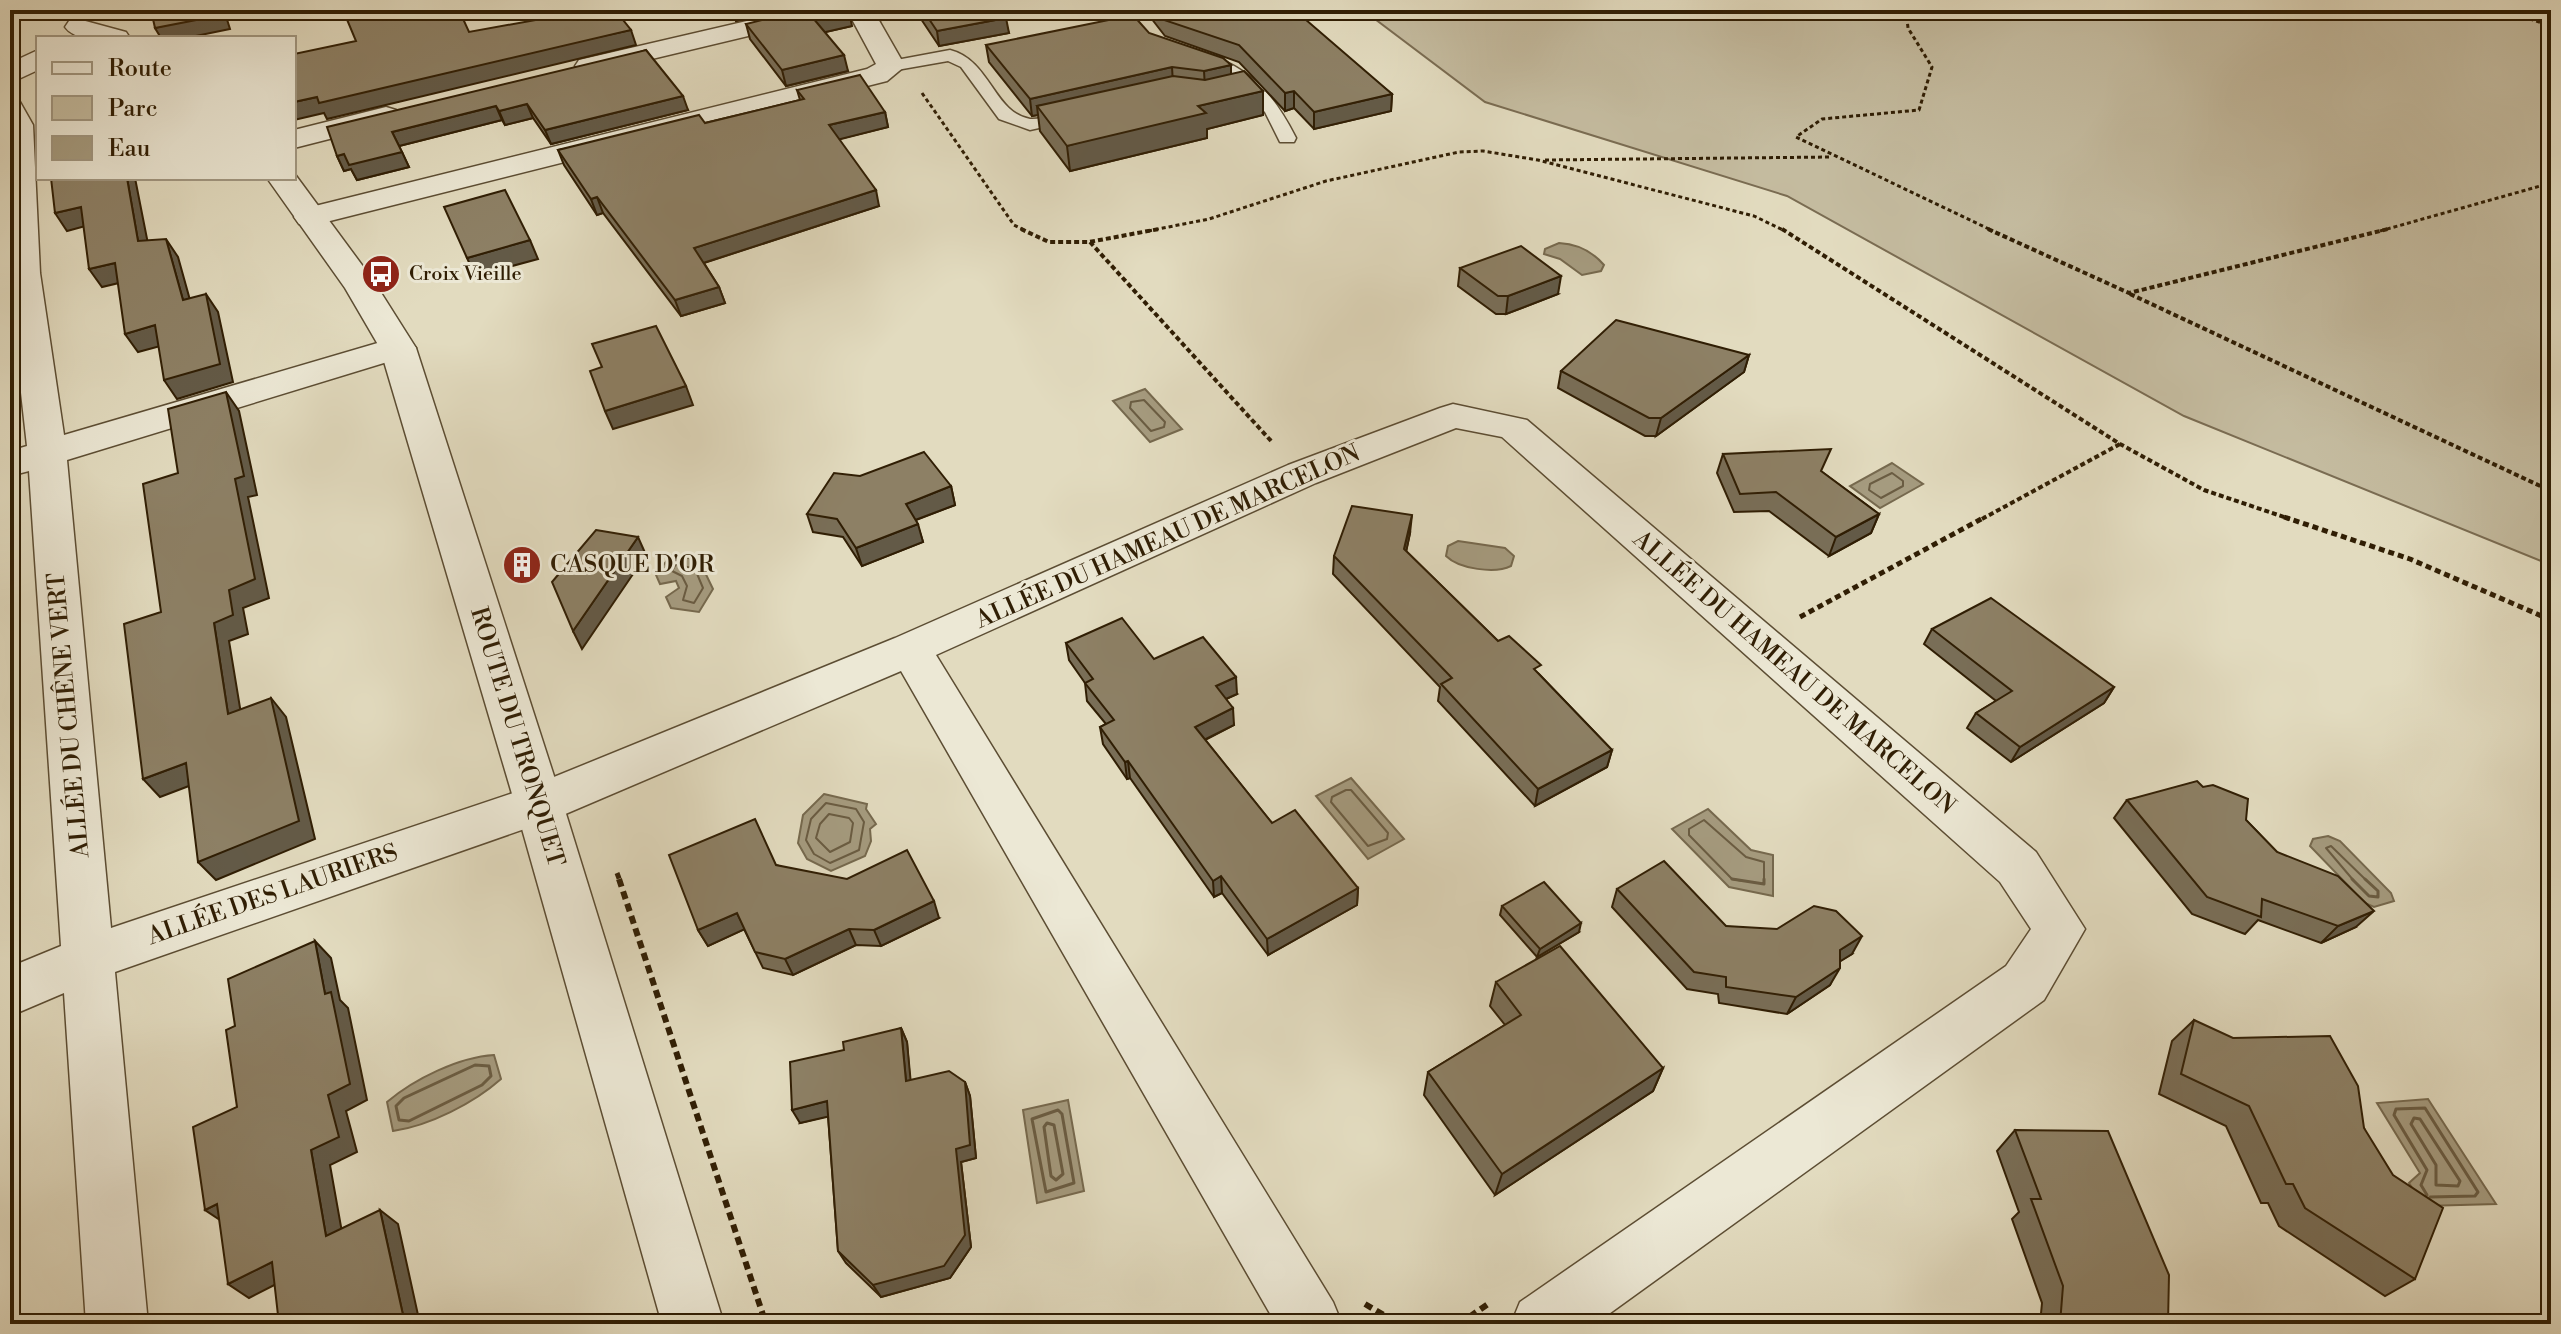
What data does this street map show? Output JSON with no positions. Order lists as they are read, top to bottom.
{
  "streets": {
    "street": [
      "ALLÉE DU HAMEAU DE MARCELON",
      "ALLÉE DU CHÊNE VERT",
      "ROUTE DU TRONQUET",
      "ALLÉE DES LAURIERS"
    ]
  },
  "crossings": [
    ["ALLÉE DU HAMEAU DE MARCELON", "ROUTE DU TRONQUET"],
    ["ALLÉE DU HAMEAU DE MARCELON", "ALLÉE DES LAURIERS"],
    ["ALLÉE DU CHÊNE VERT", "ALLÉE DES LAURIERS"],
    ["ROUTE DU TRONQUET", "ALLÉE DES LAURIERS"]
  ],
  "places": {
    "bus stop": ["Croix Vieille"],
    "building": ["CASQUE D'OR"]
  },
  "legend": ["Route", "Parc", "Eau"]
}
